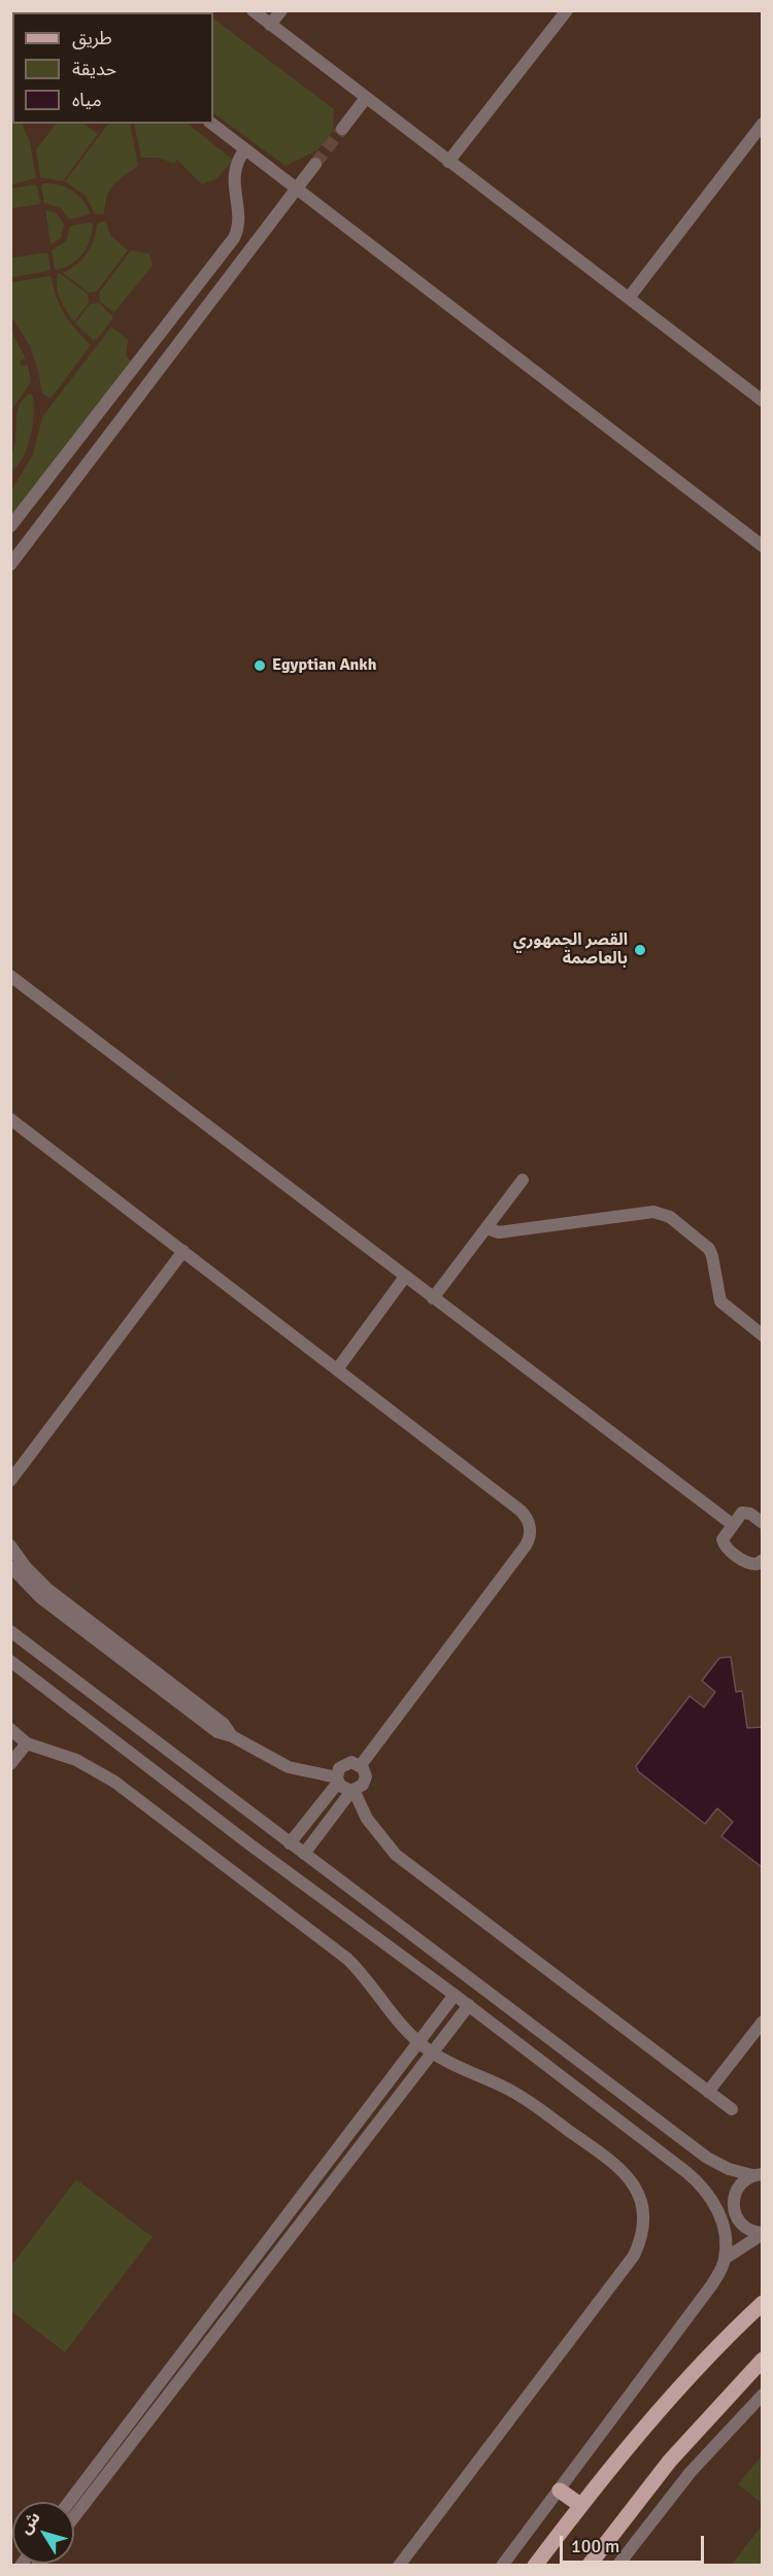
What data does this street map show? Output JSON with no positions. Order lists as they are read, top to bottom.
{
  "places": ["Egyptian Ankh", "القصر الجمهوري بالعاصمة"],
  "legend": ["طريق", "حديقة", "مياه"],
  "scale_bar": "100 m",
  "north": "top left"
}
